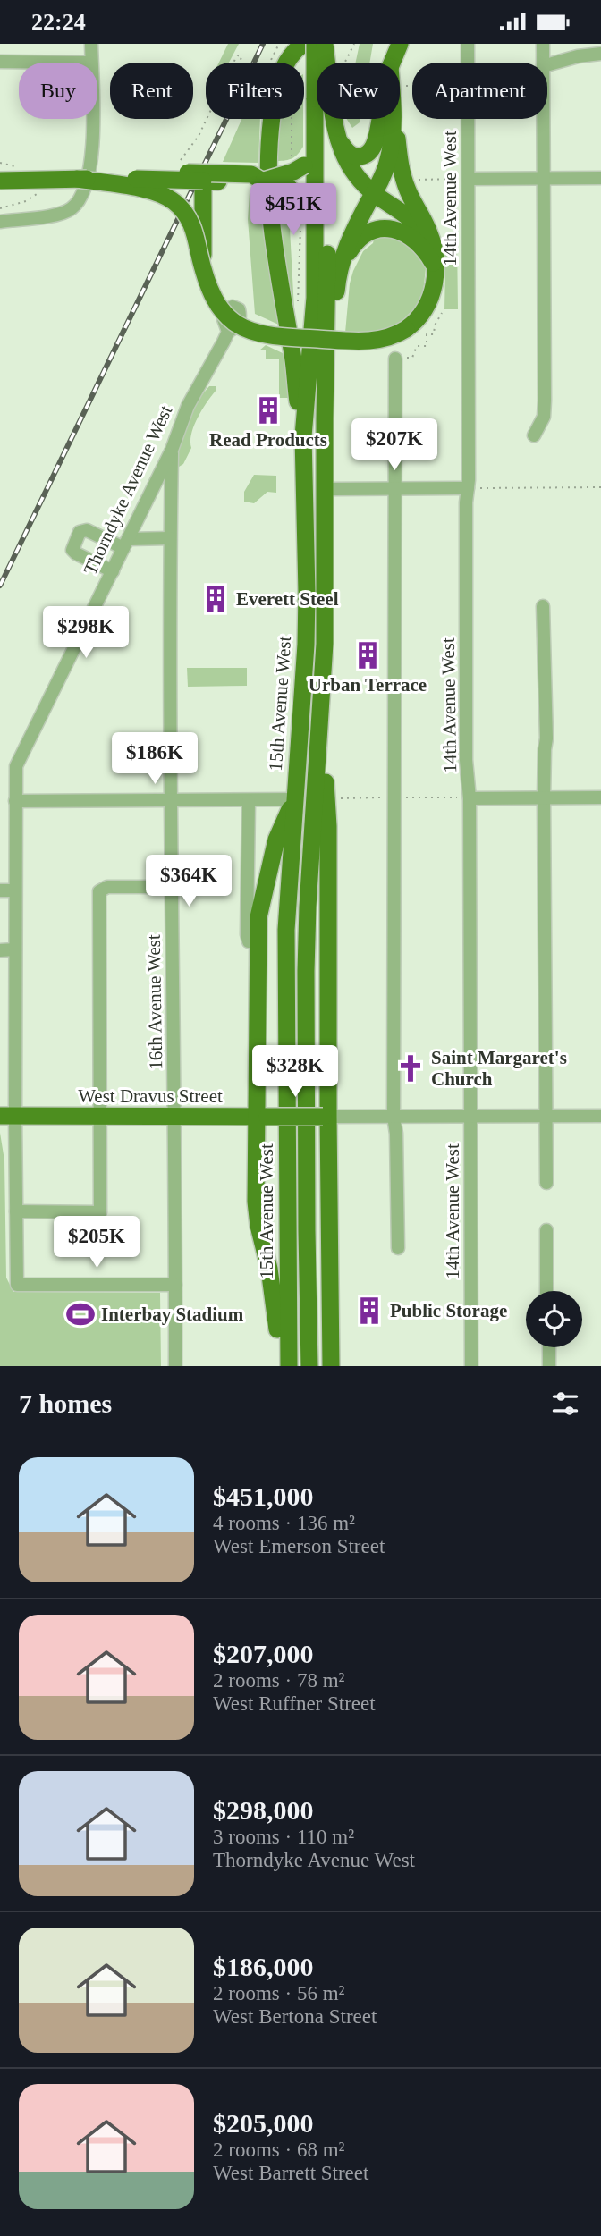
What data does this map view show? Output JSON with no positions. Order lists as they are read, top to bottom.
{
  "streets": {
    "main road": ["15th Avenue West", "West Dravus Street"],
    "street": ["14th Avenue West", "Thorndyke Avenue West", "16th Avenue West"]
  },
  "crossings": [
    ["14th Avenue West", "West Dravus Street"],
    ["Thorndyke Avenue West", "16th Avenue West"],
    ["16th Avenue West", "West Dravus Street"]
  ],
  "places": {
    "building": [
      "Read Products",
      "Everett Steel",
      "Urban Terrace",
      "Public Storage"
    ],
    "church": ["Saint Margaret's Church"],
    "sports": ["Interbay Stadium"]
  },
  "page": {
    "status": "22:24",
    "chip": [
      "Buy",
      "Rent",
      "Filters",
      "New",
      "Apartment"
    ],
    "price": [
      "$451K",
      "$207K",
      "$298K",
      "$186K",
      "$364K",
      "$328K",
      "$205K"
    ],
    "heading": "7 homes",
    "list": [
      {
        "name": "$451,000",
        "note": "4 rooms · 136 m² · West Emerson Street"
      },
      {
        "name": "$207,000",
        "note": "2 rooms · 78 m² · West Ruffner Street"
      },
      {
        "name": "$298,000",
        "note": "3 rooms · 110 m² · Thorndyke Avenue West"
      },
      {
        "name": "$186,000",
        "note": "2 rooms · 56 m² · West Bertona Street"
      },
      {
        "name": "$205,000",
        "note": "2 rooms · 68 m² · West Barrett Street"
      }
    ]
  }
}
